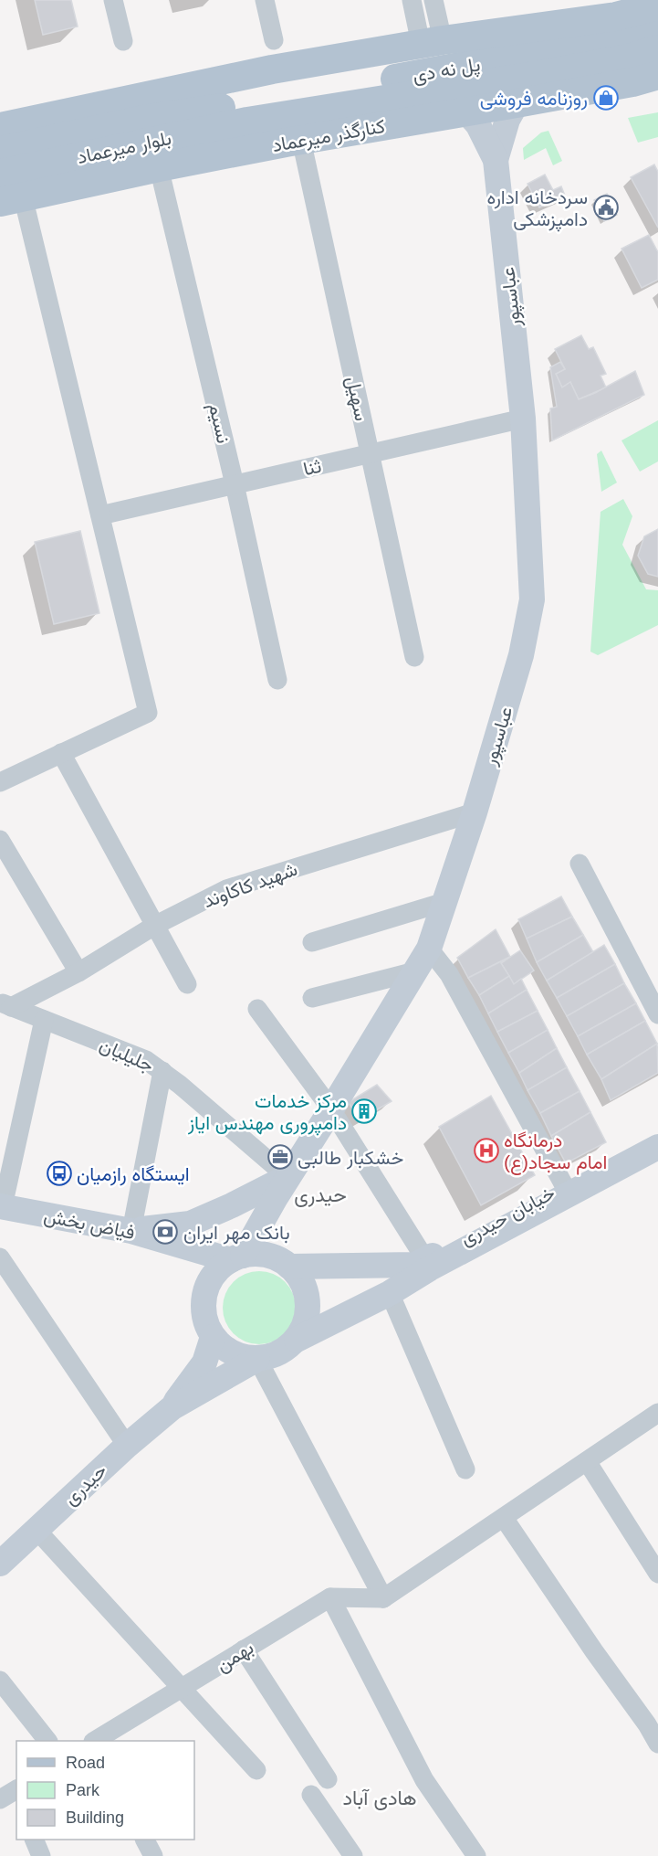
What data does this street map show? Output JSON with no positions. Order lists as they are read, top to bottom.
{
  "streets": {
    "main road": ["پل نه دی", "کنارگذر میرعماد", "بلوار میرعماد"],
    "street": [
      "عباسپور",
      "سهیل",
      "نسیم",
      "ثنا",
      "شهید کاکاوند",
      "جلیلیان",
      "خیابان حیدری",
      "فیاض بخش",
      "حیدری",
      "بهمن"
    ]
  },
  "crossings": [
    ["پل نه دی", "بلوار میرعماد"],
    ["کنارگذر میرعماد", "سهیل"],
    ["کنارگذر میرعماد", "نسیم"],
    ["عباسپور", "ثنا"],
    ["عباسپور", "شهید کاکاوند"],
    ["عباسپور", "جلیلیان"],
    ["عباسپور", "فیاض بخش"],
    ["سهیل", "ثنا"],
    ["نسیم", "ثنا"],
    ["شهید کاکاوند", "جلیلیان"]
  ],
  "districts": ["حیدری", "هادی آباد"],
  "places": {
    "shop": ["روزنامه فروشی"],
    "public building": ["سردخانه اداره دامپزشکی"],
    "building": ["مرکز خدمات دامپروری مهندس ایاز"],
    "hospital": ["درمانگاه امام سجاد(ع)"],
    "office": ["خشکبار طالبی"],
    "bus stop": ["ایستگاه رازمیان"],
    "bank": ["بانک مهر ایران"]
  },
  "legend": ["Road", "Park", "Building"]
}
